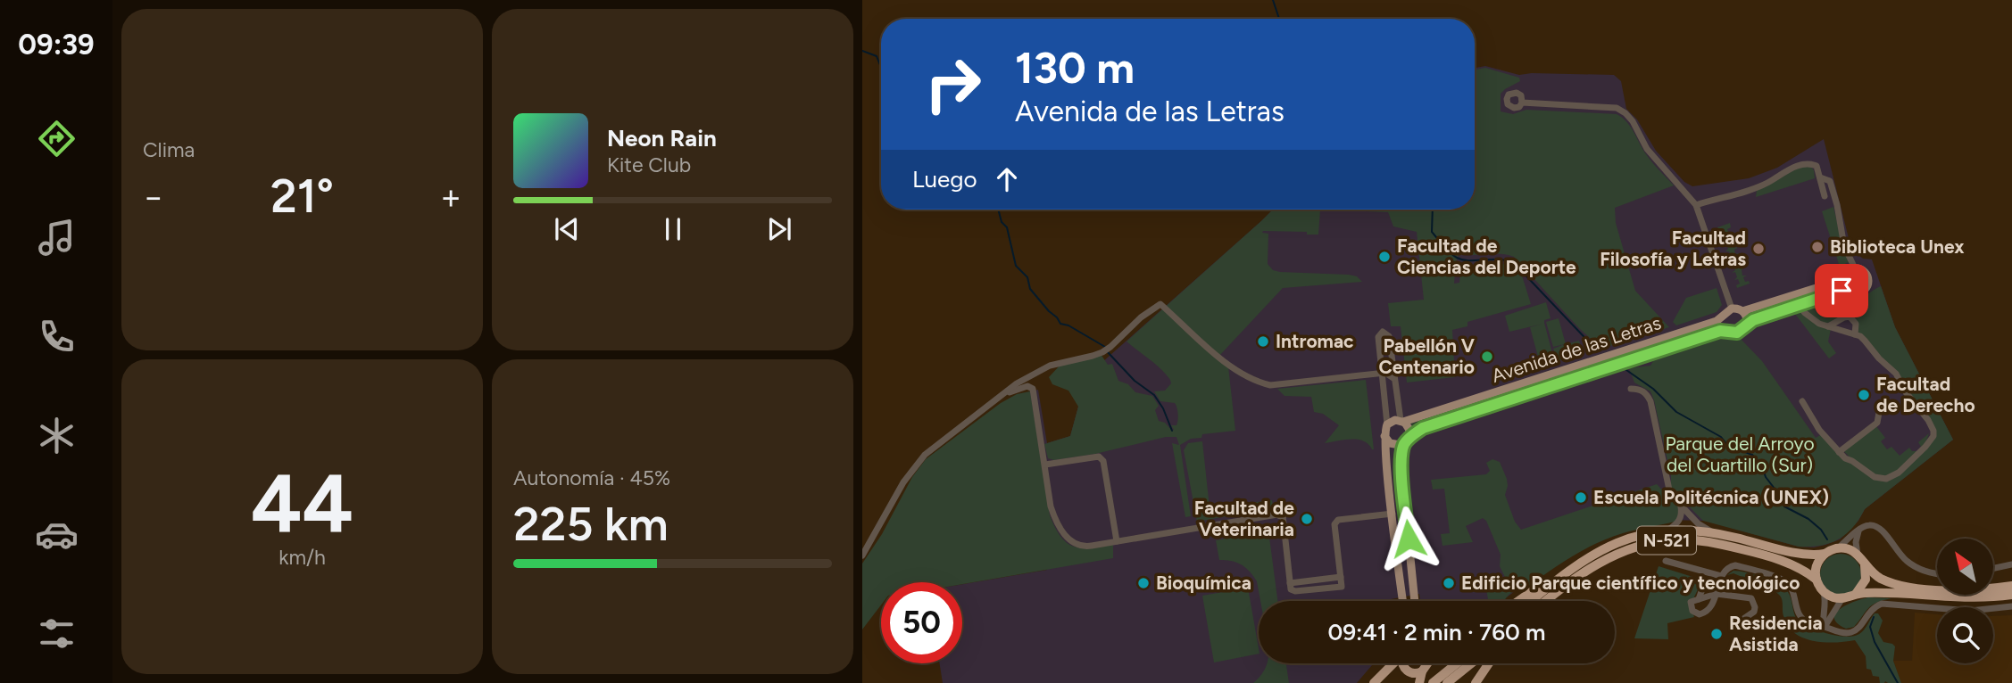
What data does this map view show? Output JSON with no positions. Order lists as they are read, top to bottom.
{
  "streets": {
    "highway": ["N-521"],
    "main road": ["Avenida de las Letras"]
  },
  "parks": ["Parque del Arroyo del Cuartillo (Sur)"],
  "places": [
    "Biblioteca Unex",
    "Facultad Filosofía y Letras",
    "Facultad de Ciencias del Deporte",
    "Intromac",
    "Pabellón V Centenario",
    "Facultad de Derecho",
    "Escuela Politécnica (UNEX)",
    "Facultad de Veterinaria",
    "Bioquímica",
    "Edificio Parque científico y tecnológico",
    "Residencia Asistida"
  ],
  "north": "top left",
  "page": {
    "tabs": "09:39",
    "tile": [
      "Clima",
      ["44", "km/h"],
      ["Autonomía · 45%", "225 km"]
    ],
    "turn": ["130 m", "Avenida de las Letras"],
    "song": ["Neon Rain", "Kite Club"],
    "then": "Luego",
    "heat": ["−", "21°", "+"],
    "limit": "50",
    "trip": "09:41 · 2 min · 760 m"
  }
}
